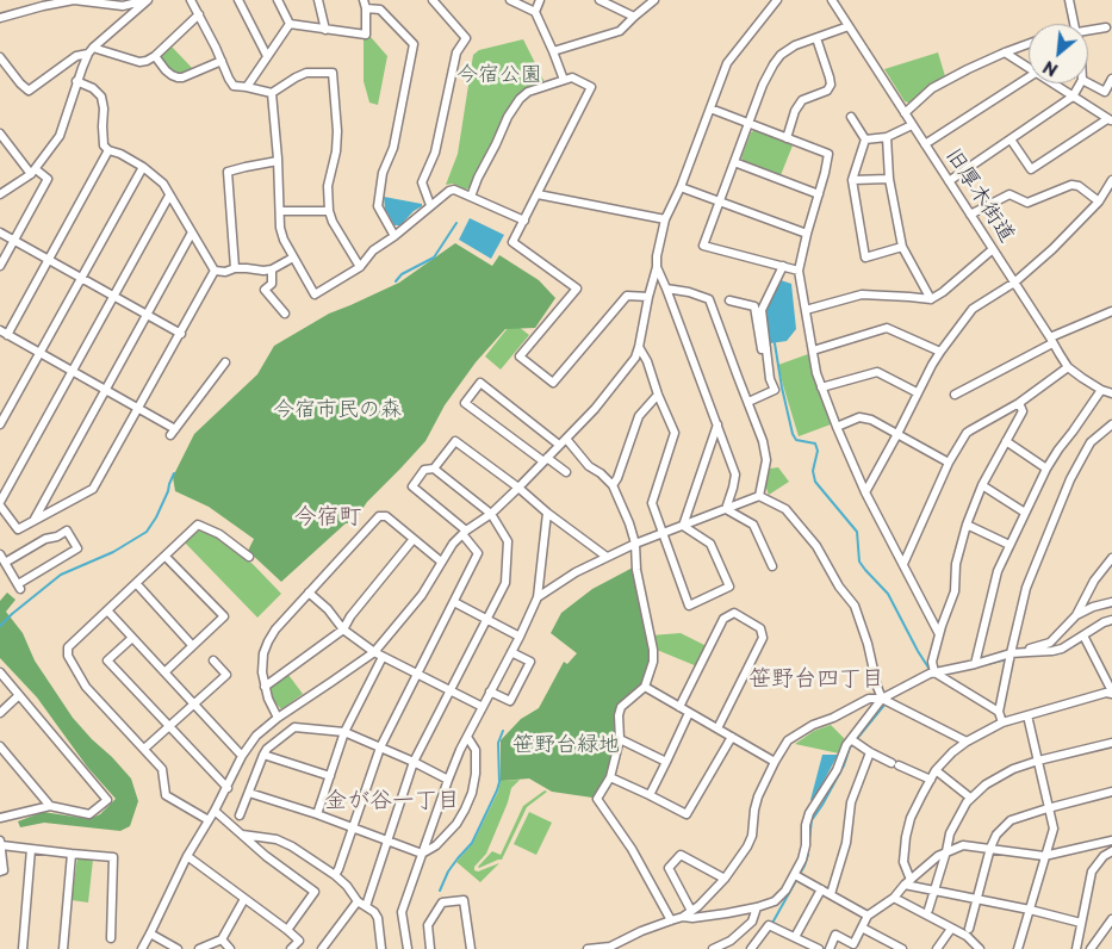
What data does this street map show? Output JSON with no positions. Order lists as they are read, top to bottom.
{
  "streets": {
    "street": ["旧厚木街道"]
  },
  "districts": ["今宿町", "笹野台四丁目", "金が谷一丁目"],
  "parks": ["今宿公園", "今宿市民の森", "笹野台緑地"],
  "north": "bottom left"
}
